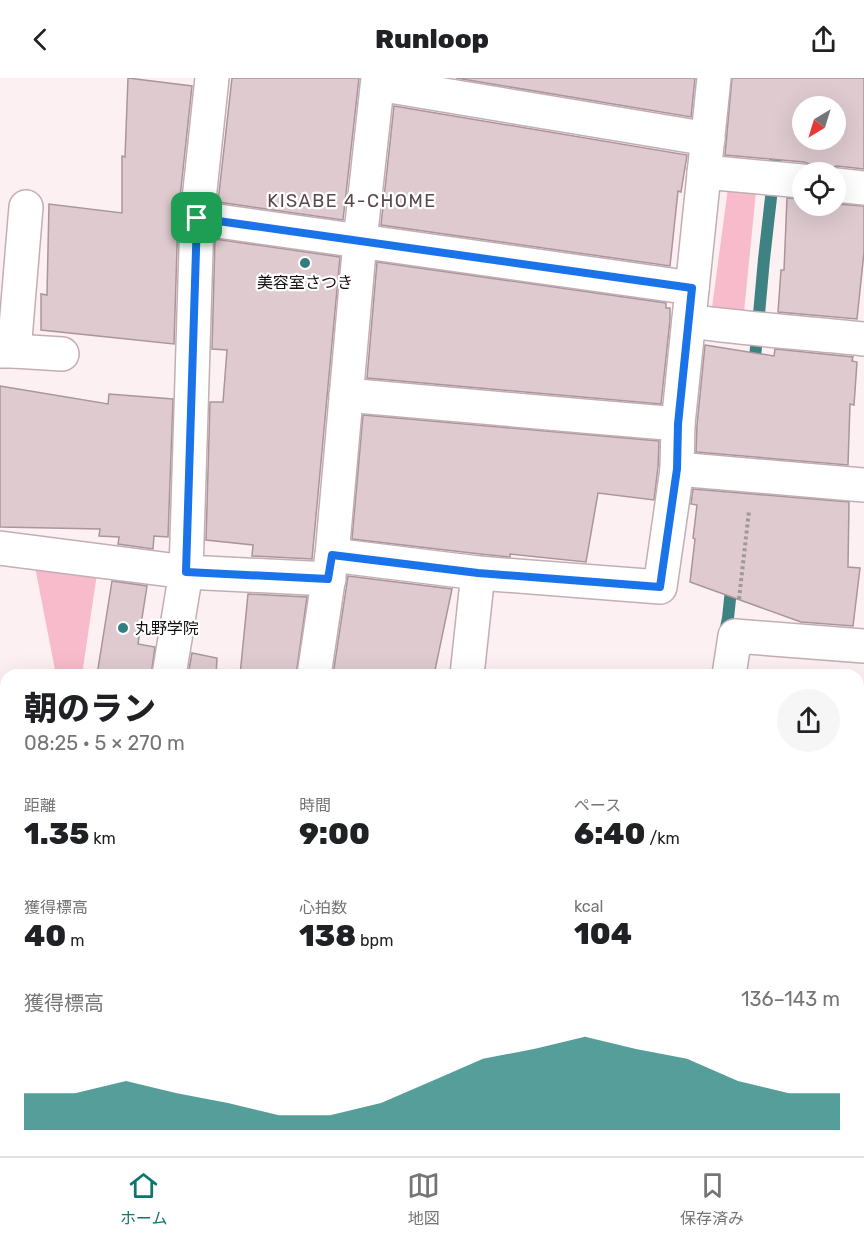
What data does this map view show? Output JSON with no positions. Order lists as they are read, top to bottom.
{
  "districts": ["KISABE 4-CHOME"],
  "places": ["美容室さつき", "丸野学院"],
  "north": "bottom left",
  "page": {
    "header": "Runloop",
    "heading": ["朝のラン", "08:25 · 5 × 270 m"],
    "stats": [
      ["距離", "1.35 km"],
      ["時間", "9:00"],
      ["ペース", "6:40 /km"],
      ["獲得標高", "40 m"],
      ["心拍数", "138 bpm"],
      ["kcal", "104"]
    ],
    "chart": ["獲得標高", "136–143 m"],
    "tabs": ["ホーム", "地図", "保存済み"]
  }
}
